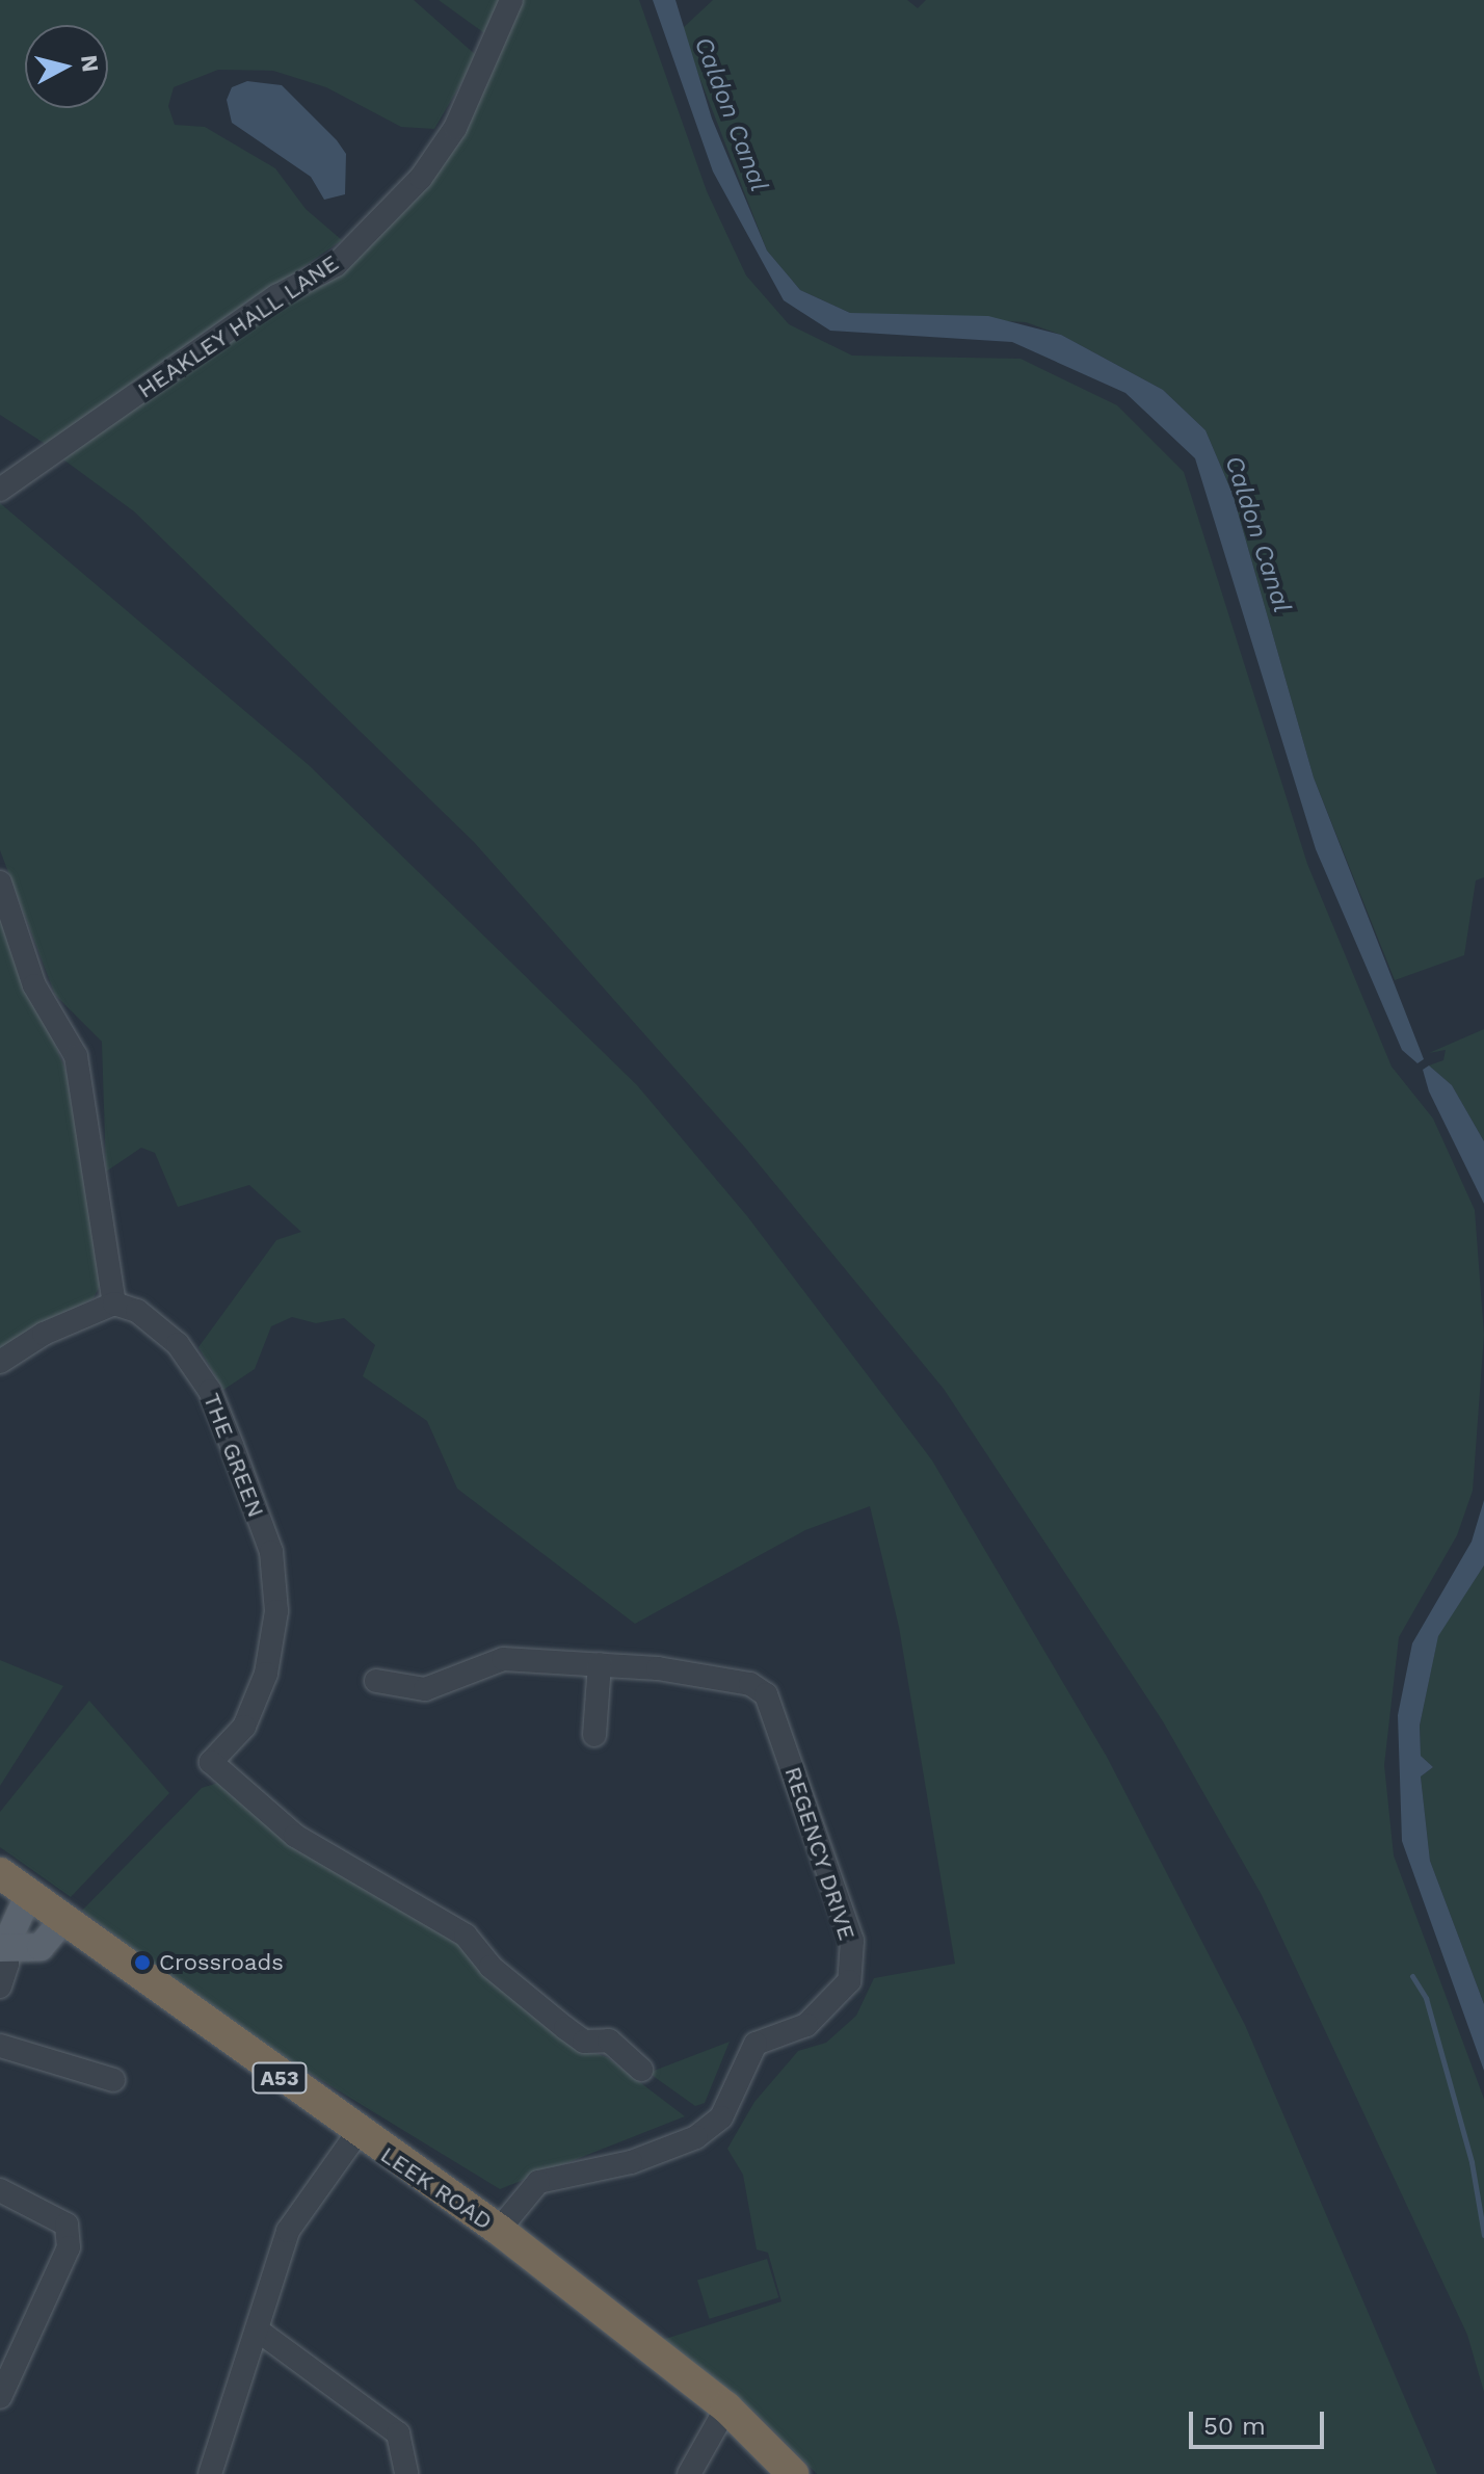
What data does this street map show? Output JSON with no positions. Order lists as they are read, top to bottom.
{
  "streets": {
    "highway": ["A53", "LEEK ROAD"],
    "street": ["HEAKLEY HALL LANE", "THE GREEN", "REGENCY DRIVE"]
  },
  "crossings": [
    ["REGENCY DRIVE", "LEEK ROAD"],
    ["A53", "LEEK ROAD"]
  ],
  "water": ["Caldon Canal"],
  "places": ["Crossroads"],
  "scale_bar": "50 m",
  "north": "right"
}
